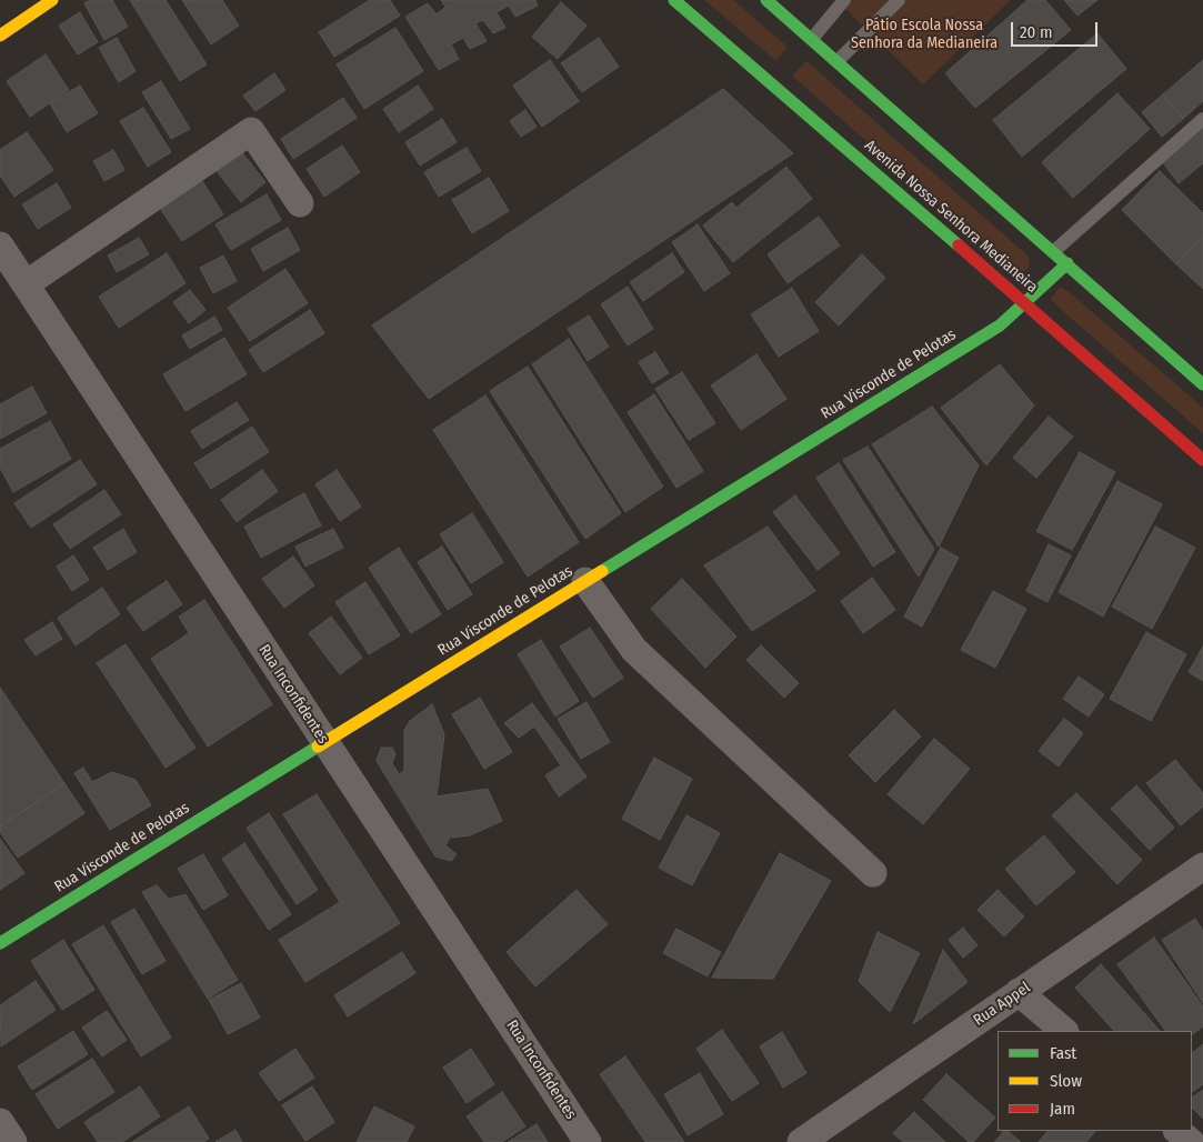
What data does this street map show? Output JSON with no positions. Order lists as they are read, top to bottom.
{
  "streets": {
    "street": [
      "Avenida Nossa Senhora Medianeira",
      "Rua Visconde de Pelotas",
      "Rua Inconfidentes",
      "Rua Appel"
    ]
  },
  "crossings": [
    ["Avenida Nossa Senhora Medianeira", "Rua Visconde de Pelotas"],
    ["Rua Visconde de Pelotas", "Rua Inconfidentes"]
  ],
  "parks": ["Pátio Escola Nossa Senhora da Medianeira"],
  "legend": ["Fast", "Slow", "Jam"],
  "scale_bar": "20 m"
}
